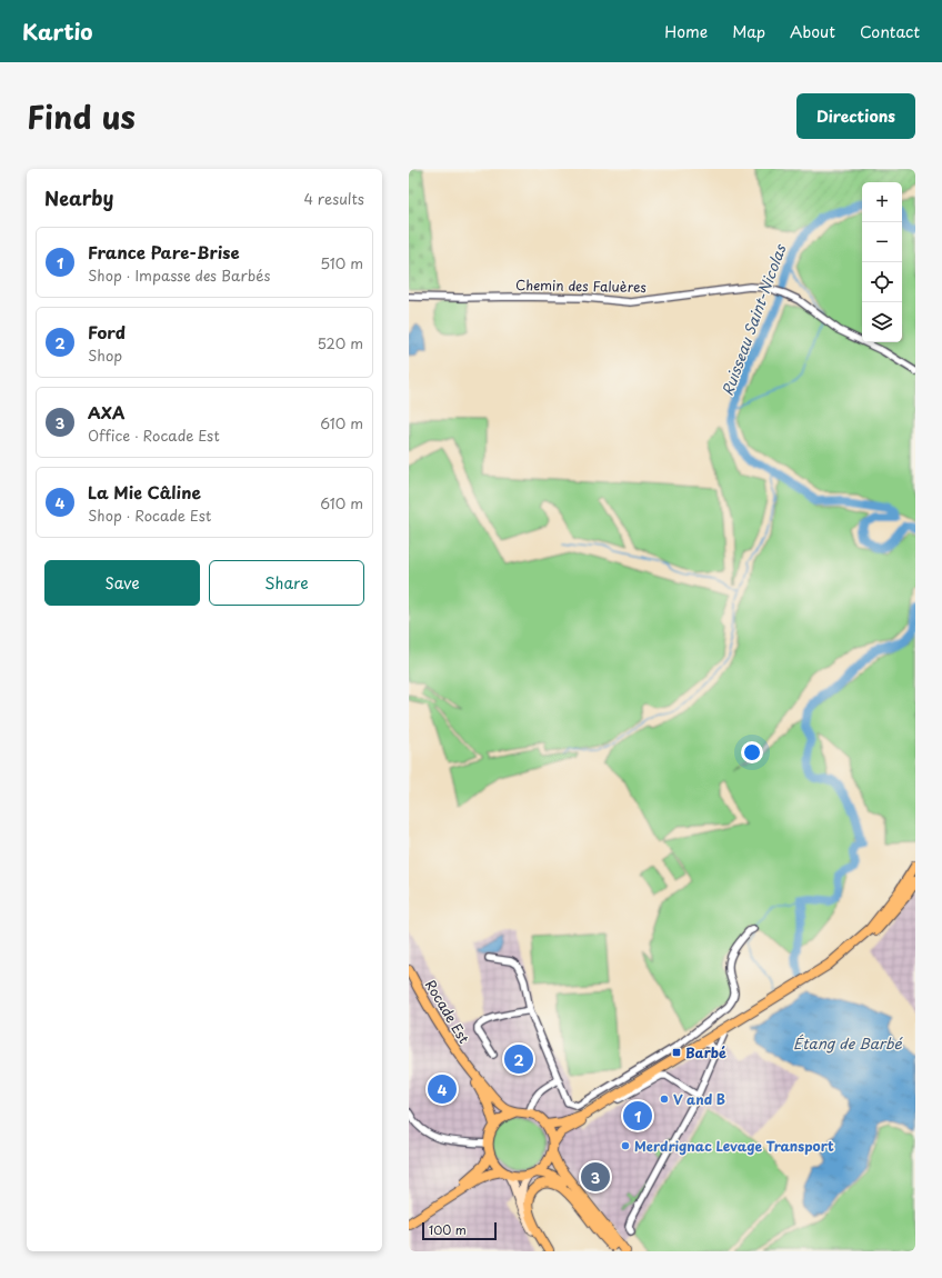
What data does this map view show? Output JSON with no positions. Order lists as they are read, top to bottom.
{
  "streets": {
    "main road": ["Rocade Est"],
    "street": ["Chemin des Faluères"]
  },
  "water": ["Ruisseau Saint-Nicolas", "Étang de Barbé"],
  "places": {
    "transit": ["Barbé"],
    "other": ["V and B", "Merdrignac Levage Transport"]
  },
  "scale_bar": "100 m",
  "page": {
    "header": "Kartio",
    "nav": [
      "Home",
      "Map",
      "About",
      "Contact"
    ],
    "title": "Find us",
    "buttons": [
      "Directions",
      ["Save", "Share"]
    ],
    "heading": ["Nearby", "4 results"],
    "map_buttons": ["+", "−"],
    "list": [
      {
        "mark": "1",
        "name": "France Pare-Brise",
        "note": "Shop · Impasse des Barbés",
        "value": "510 m"
      },
      {
        "mark": "2",
        "name": "Ford",
        "note": "Shop",
        "value": "520 m"
      },
      {
        "mark": "3",
        "name": "AXA",
        "note": "Office · Rocade Est",
        "value": "610 m"
      },
      {
        "mark": "4",
        "name": "La Mie Câline",
        "note": "Shop · Rocade Est",
        "value": "610 m"
      }
    ],
    "pins": [
      "2",
      "4",
      "1",
      "3"
    ],
    "scale": "100 m"
  }
}
